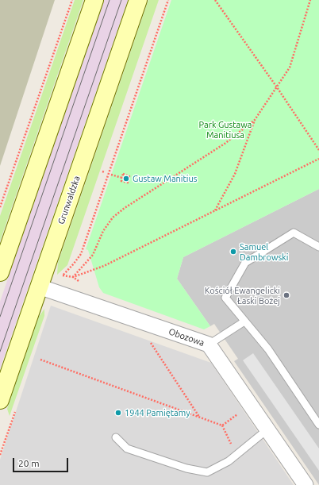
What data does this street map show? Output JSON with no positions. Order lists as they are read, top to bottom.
{
  "streets": {
    "street": ["Grunwaldzka", "Obozowa"]
  },
  "crossings": [
    ["Grunwaldzka", "Obozowa"]
  ],
  "parks": ["Park Gustawa Manitiusa"],
  "places": [
    "Gustaw Manitius",
    "Samuel Dambrowski",
    "Kościół Ewangelicki Łaski Bożej",
    "1944 Pamiętamy"
  ],
  "scale_bar": "20 m"
}
